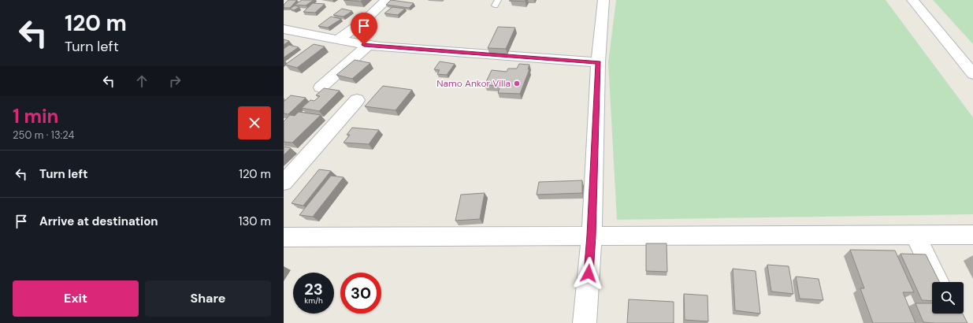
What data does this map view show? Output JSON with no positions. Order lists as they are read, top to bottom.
{
  "places": ["Namo Ankor Villa"],
  "page": {
    "turn": ["120 m", "Turn left"],
    "heading": ["1 min", "250 m · 13:24"],
    "list": [
      {
        "name": "Turn left",
        "value": "120 m"
      },
      {
        "name": "Arrive at destination",
        "value": "130 m"
      }
    ],
    "speed": "23 km/h",
    "limit": "30",
    "buttons": ["Exit", "Share"]
  }
}
